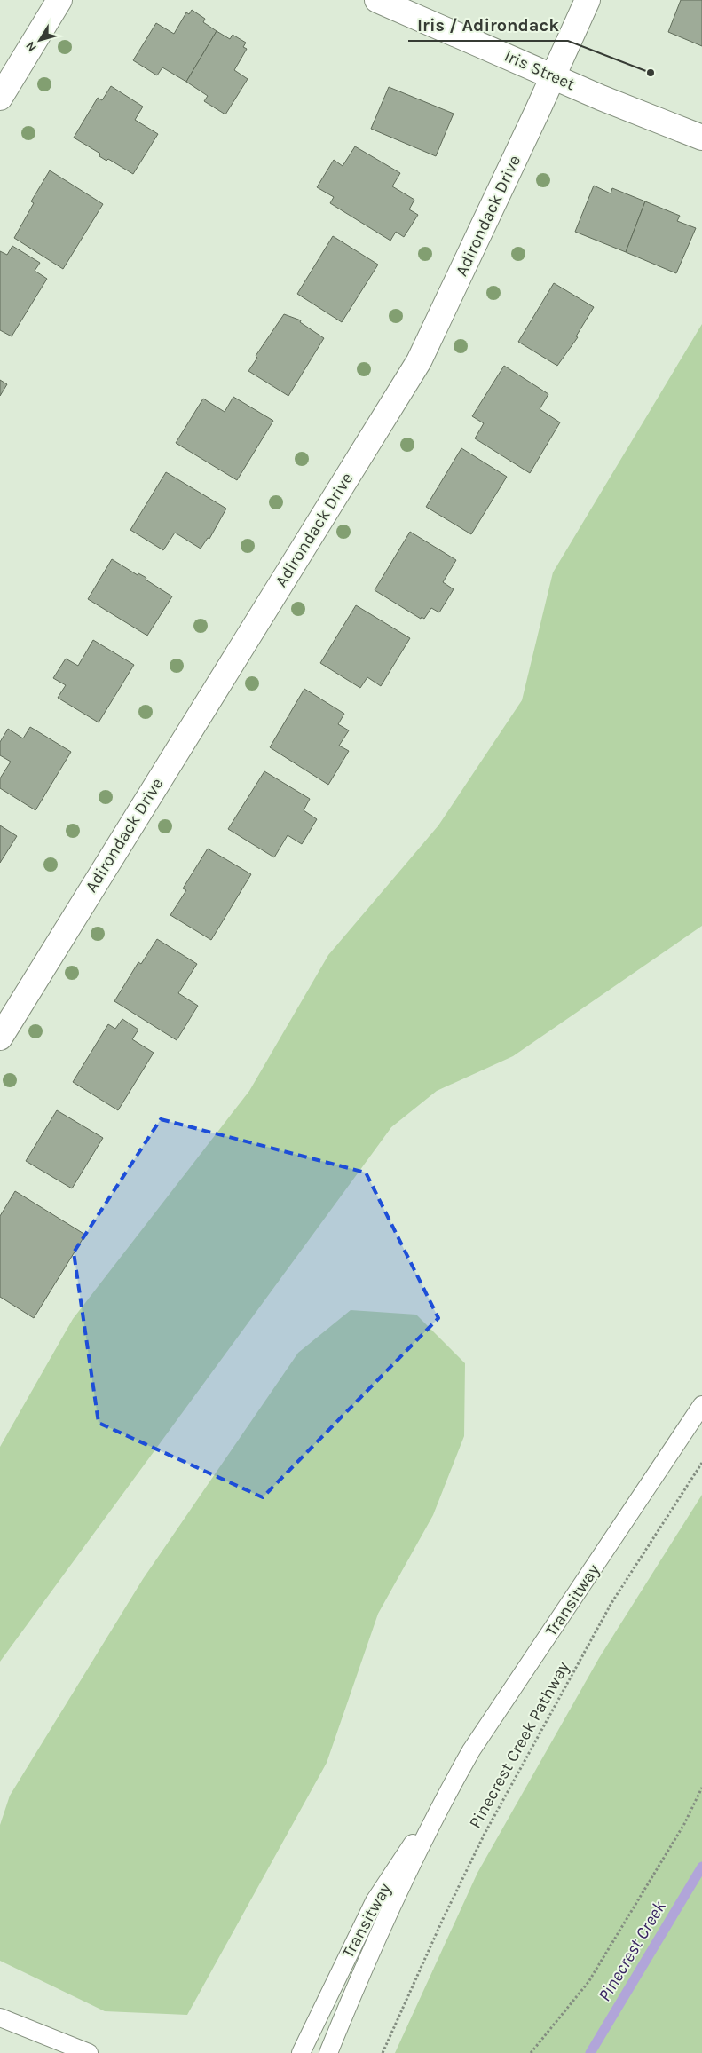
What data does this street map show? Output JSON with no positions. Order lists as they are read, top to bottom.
{
  "streets": {
    "street": ["Iris Street", "Adirondack Drive"],
    "lane": ["Transitway"],
    "path": ["Pinecrest Creek Pathway"]
  },
  "crossings": [
    ["Iris Street", "Adirondack Drive"]
  ],
  "water": ["Pinecrest Creek"],
  "places": ["Iris / Adirondack"],
  "north": "bottom left"
}
